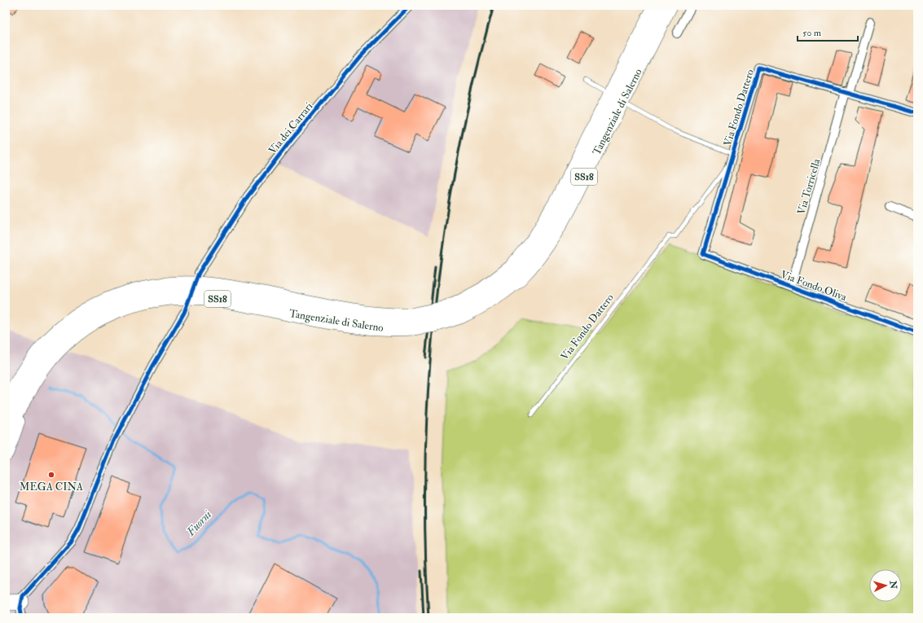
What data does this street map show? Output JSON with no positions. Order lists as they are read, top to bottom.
{
  "streets": {
    "highway": ["Tangenziale di Salerno", "SS18"],
    "street": [
      "Via Fondo Dattero",
      "Via dei Carrari",
      "Via Torricella",
      "Via Fondo Oliva"
    ]
  },
  "crossings": [
    ["Via Fondo Dattero", "Via Torricella"],
    ["Via Fondo Dattero", "Via Fondo Oliva"],
    ["Via Torricella", "Via Fondo Oliva"]
  ],
  "water": ["Fuorni"],
  "places": ["MEGA CINA"],
  "scale_bar": "50 m",
  "north": "right"
}
